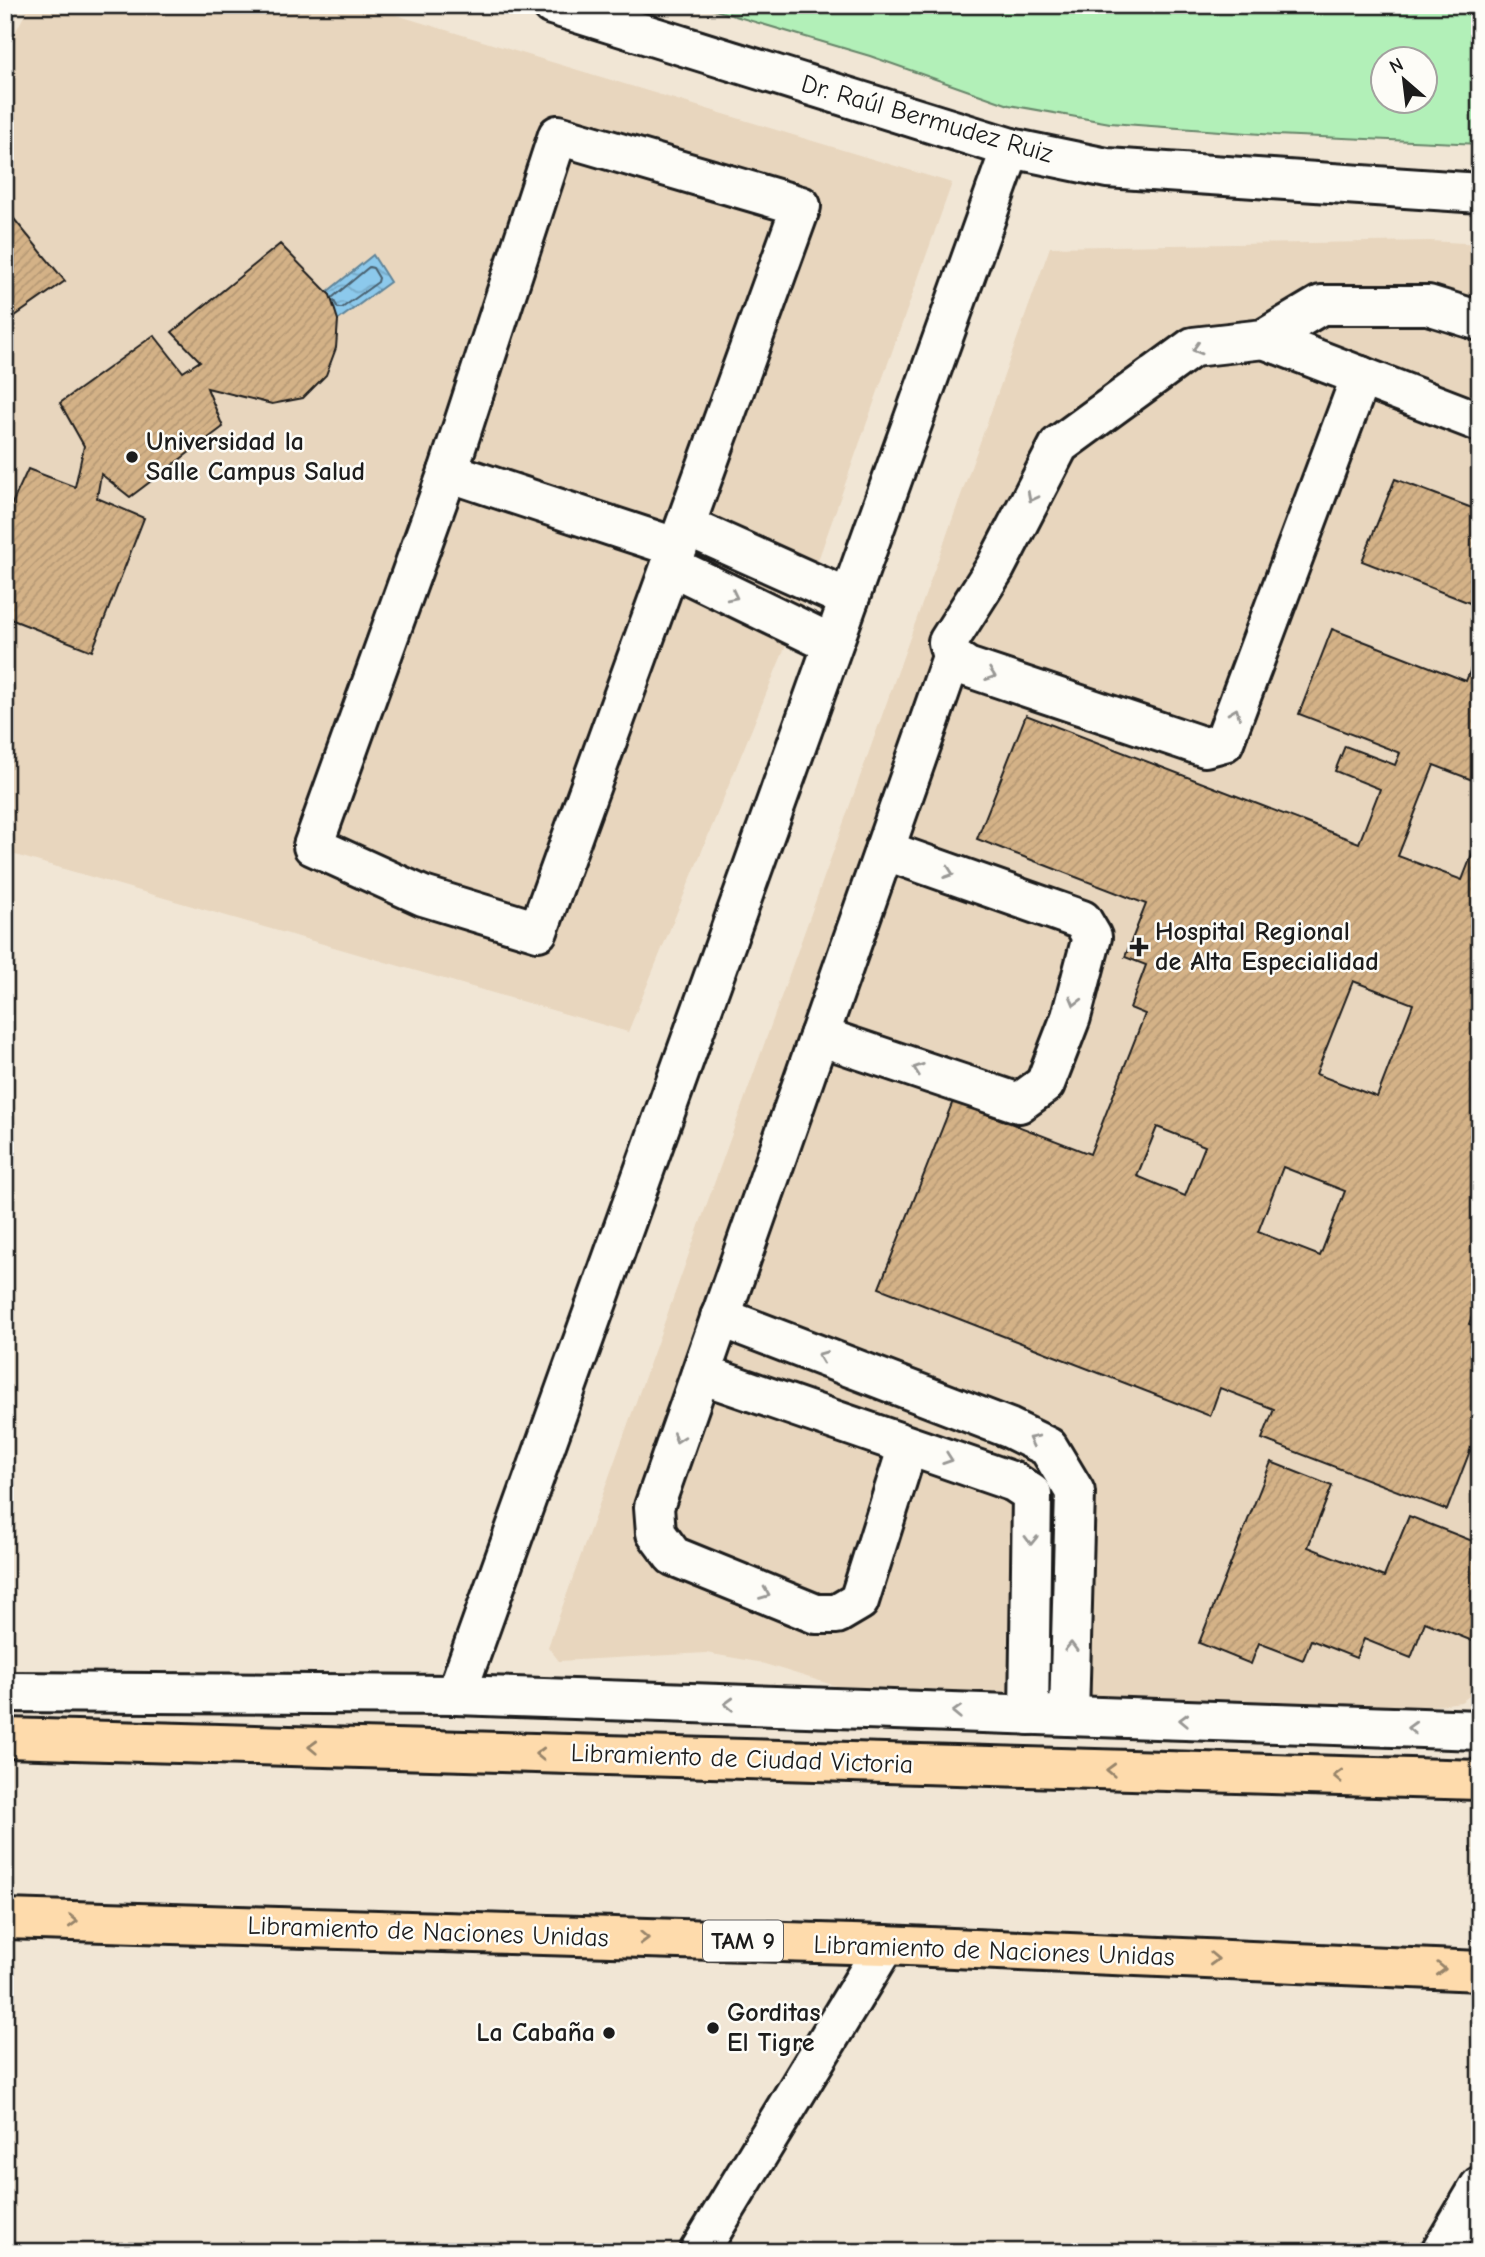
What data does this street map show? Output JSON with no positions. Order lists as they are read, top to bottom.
{
  "streets": {
    "highway": ["Libramiento de Ciudad Victoria", "Libramiento de Naciones Unidas", "TAM 9"],
    "street": ["Dr. Raúl Bermudez Ruiz"]
  },
  "one_way": ["Libramiento de Ciudad Victoria", "Libramiento de Naciones Unidas"],
  "places": {
    "other": ["Universidad la Salle Campus Salud", "Gorditas El Tigre", "La Cabaña"],
    "health": ["Hospital Regional de Alta Especialidad"]
  },
  "north": "top left"
}
